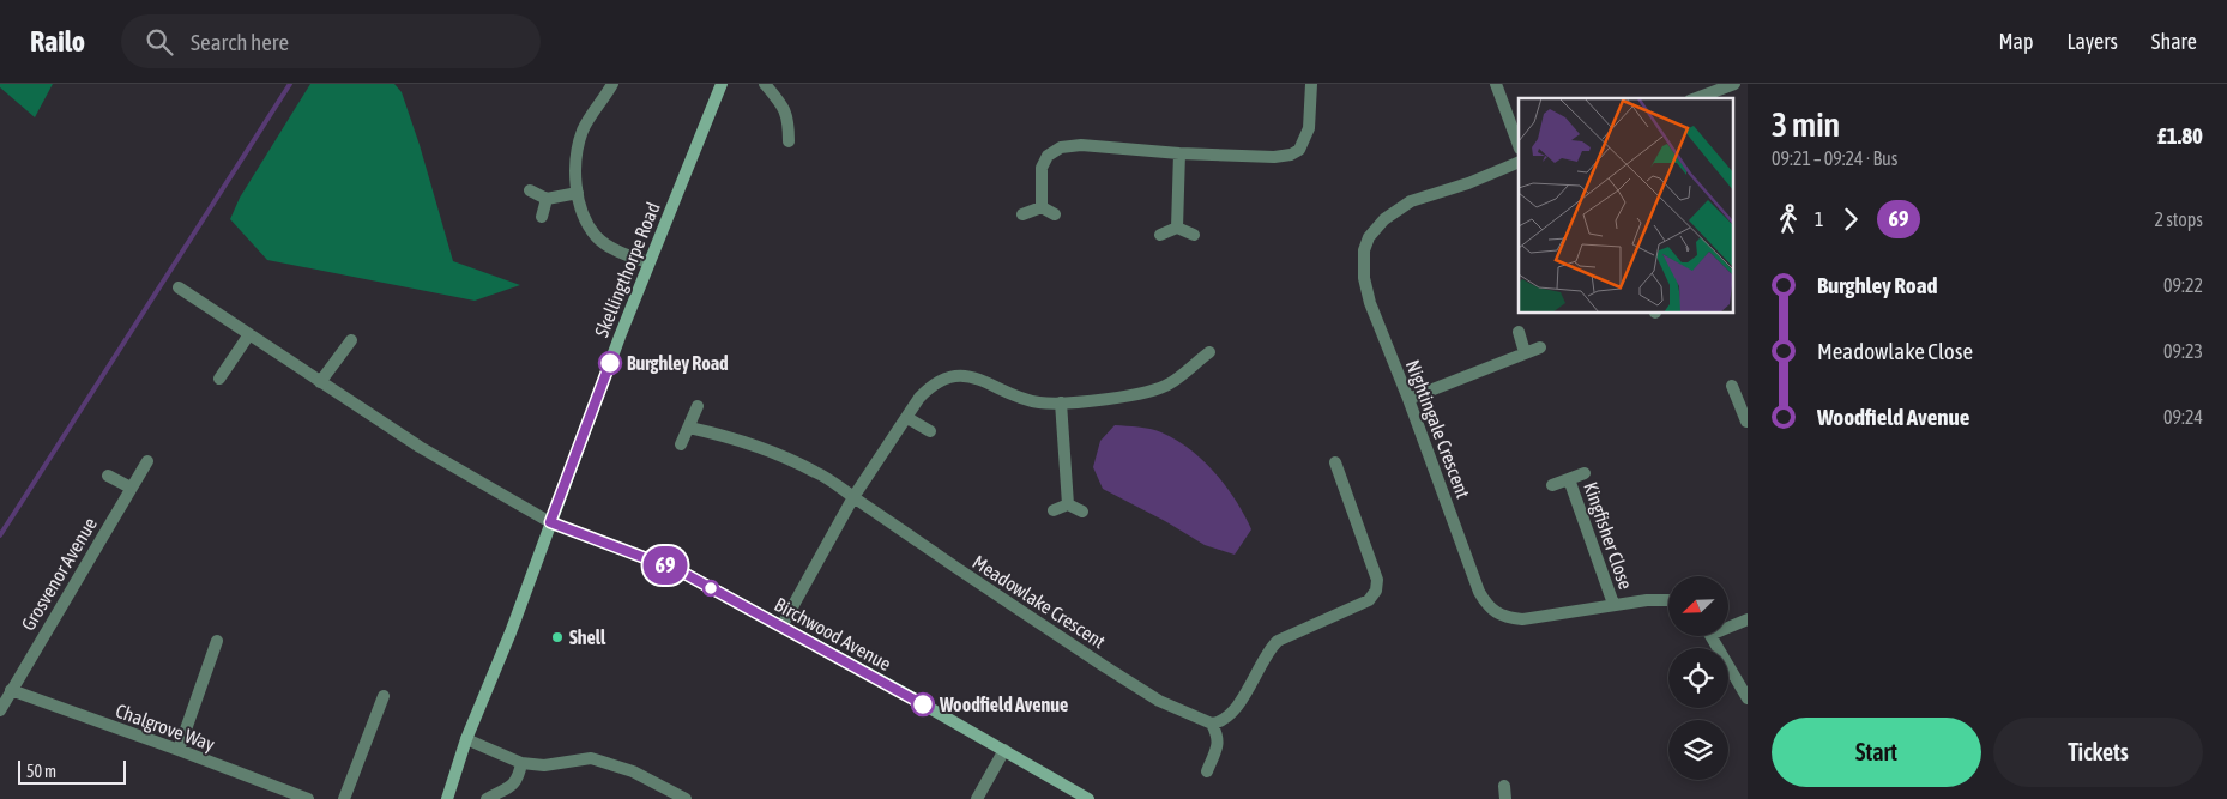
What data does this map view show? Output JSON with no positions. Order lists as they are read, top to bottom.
{
  "streets": {
    "main road": ["Skellingthorpe Road", "Birchwood Avenue"],
    "street": [
      "Nightingale Crescent",
      "Kingfisher Close",
      "Grosvenor Avenue",
      "Meadowlake Crescent",
      "Chalgrove Way"
    ]
  },
  "crossings": [
    ["Skellingthorpe Road", "Birchwood Avenue"],
    ["Nightingale Crescent", "Kingfisher Close"],
    ["Grosvenor Avenue", "Chalgrove Way"]
  ],
  "places": ["Burghley Road", "Shell", "Woodfield Avenue"],
  "lines": ["bus line 69"],
  "scale_bar": "50 m",
  "north": "bottom left",
  "page": {
    "header": "Railo",
    "search": "Search here",
    "nav": ["Map", "Layers", "Share"],
    "on_map": "69",
    "heading": ["3 min", "09:21 – 09:24 · Bus", "£1.80"],
    "legs": ["1", "69", "2 stops"],
    "list": [
      {
        "name": "Burghley Road",
        "value": "09:22"
      },
      {
        "name": "Meadowlake Close",
        "value": "09:23"
      },
      {
        "name": "Woodfield Avenue",
        "value": "09:24"
      }
    ],
    "buttons": ["Start", "Tickets"],
    "scale": "50 m"
  }
}
